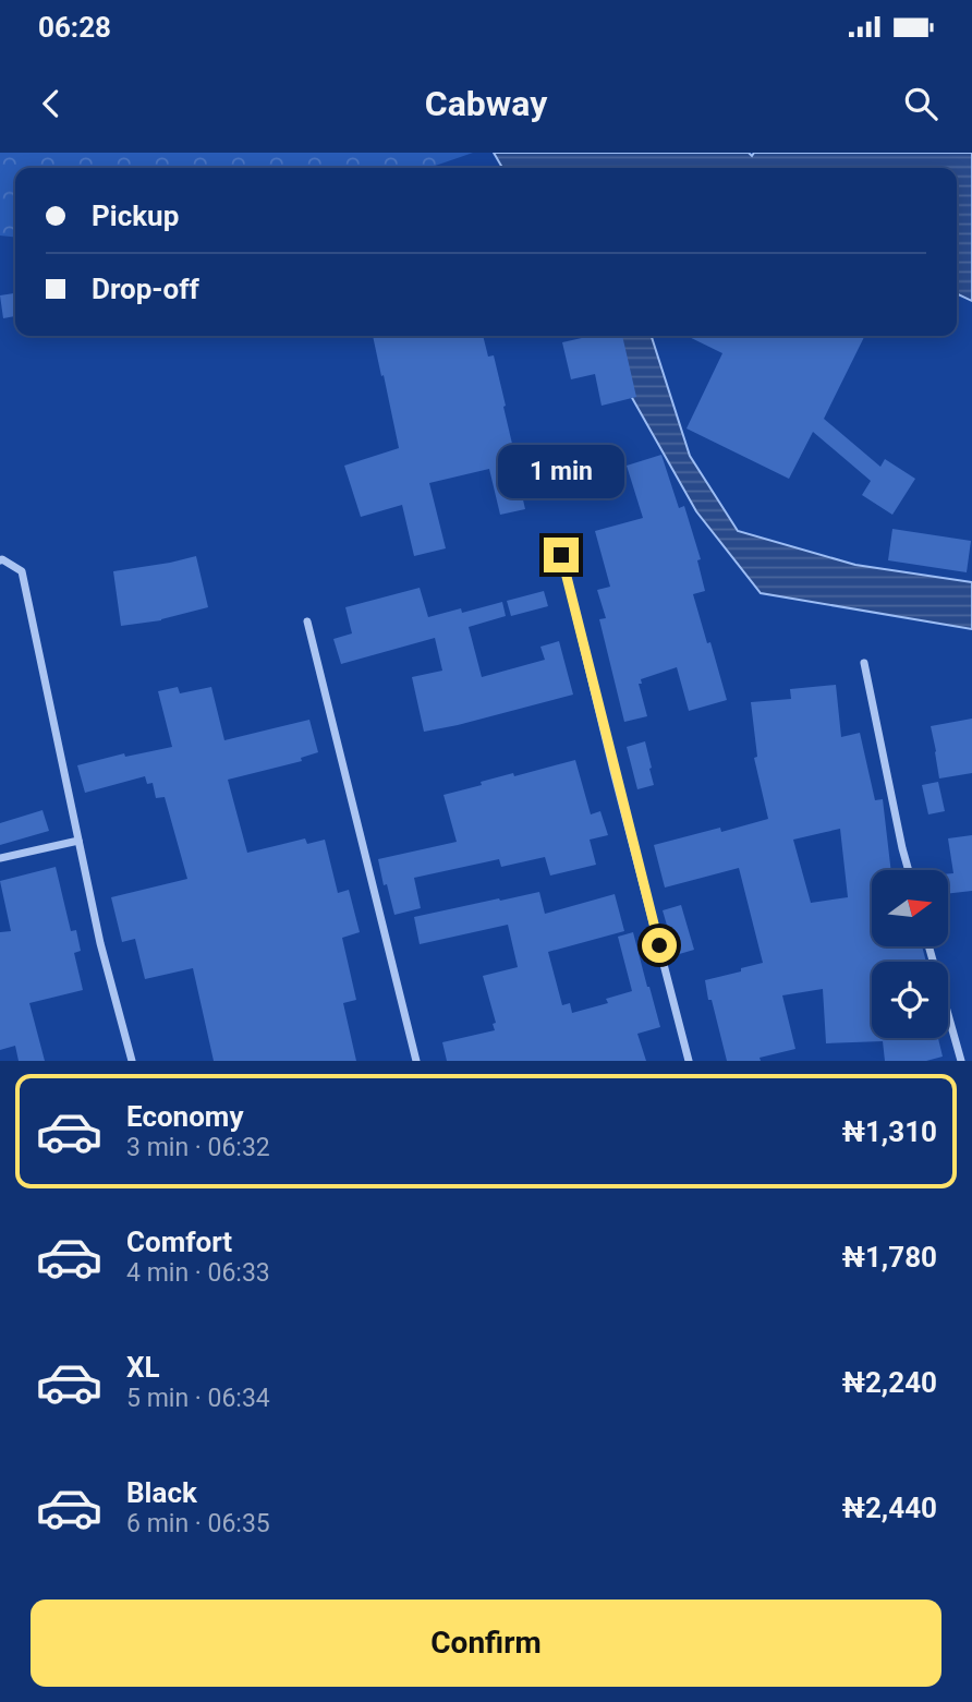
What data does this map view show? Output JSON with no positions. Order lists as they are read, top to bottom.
{
  "north": "right",
  "page": {
    "status": "06:28",
    "header": "Cabway",
    "banner": ["Pickup", "Drop-off"],
    "bubble": "1 min",
    "list": [
      {
        "name": "Economy",
        "note": "3 min · 06:32",
        "value": "₦1,310"
      },
      {
        "name": "Comfort",
        "note": "4 min · 06:33",
        "value": "₦1,780"
      },
      {
        "name": "XL",
        "note": "5 min · 06:34",
        "value": "₦2,240"
      },
      {
        "name": "Black",
        "note": "6 min · 06:35",
        "value": "₦2,440"
      }
    ],
    "buttons": "Confirm"
  }
}
